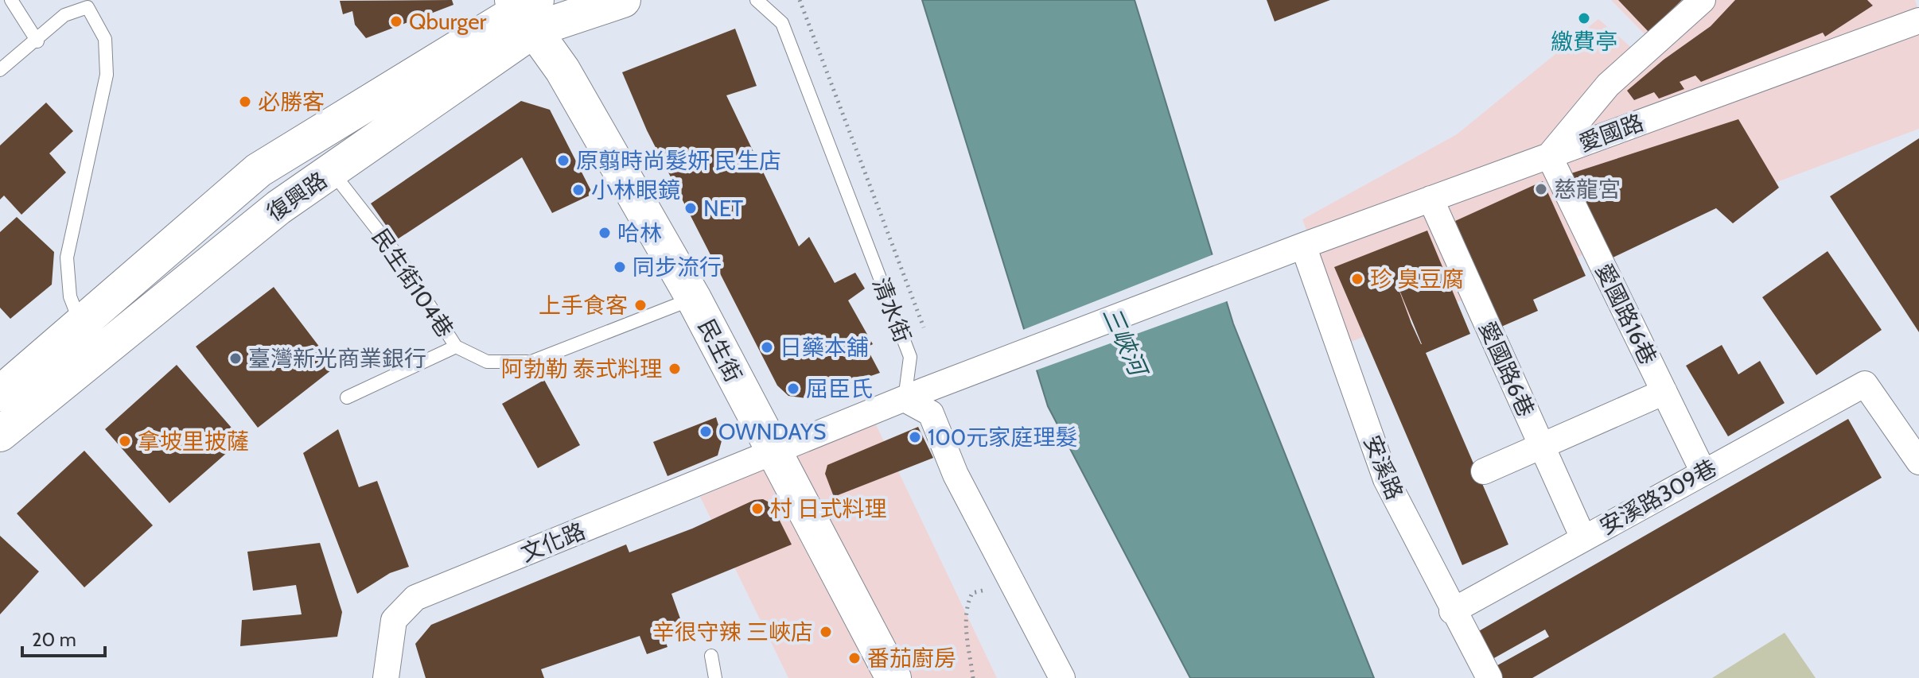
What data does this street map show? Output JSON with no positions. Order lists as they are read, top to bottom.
{
  "streets": {
    "main road": ["復興路", "民生街"],
    "street": [
      "愛國路",
      "愛國路16巷",
      "愛國路6巷",
      "安溪路",
      "安溪路309巷",
      "文化路"
    ],
    "lane": ["民生街104巷", "清水街"]
  },
  "crossings": [
    ["愛國路", "清水街"],
    ["愛國路", "愛國路16巷"],
    ["愛國路", "愛國路6巷"],
    ["愛國路", "安溪路"],
    ["愛國路", "文化路"],
    ["復興路", "民生街104巷"],
    ["復興路", "民生街"],
    ["民生街104巷", "民生街"],
    ["清水街", "文化路"],
    ["愛國路16巷", "安溪路309巷"],
    ["民生街", "文化路"],
    ["愛國路6巷", "安溪路309巷"],
    ["安溪路", "安溪路309巷"]
  ],
  "water": ["三峽河"],
  "places": [
    "繳費亭",
    "Qburger",
    "必勝客",
    "原翦時尚髮妍 民生店",
    "慈龍宮",
    "小林眼鏡",
    "NET",
    "哈林",
    "同步流行",
    "珍 臭豆腐",
    "上手食客",
    "日藥本舖",
    "臺灣新光商業銀行",
    "阿勃勒 泰式料理",
    "屈臣氏",
    "OWNDAYS",
    "100元家庭理髮",
    "拿坡里披薩",
    "村 日式料理",
    "辛很守辣 三峽店",
    "番茄廚房"
  ],
  "scale_bar": "20 m"
}
